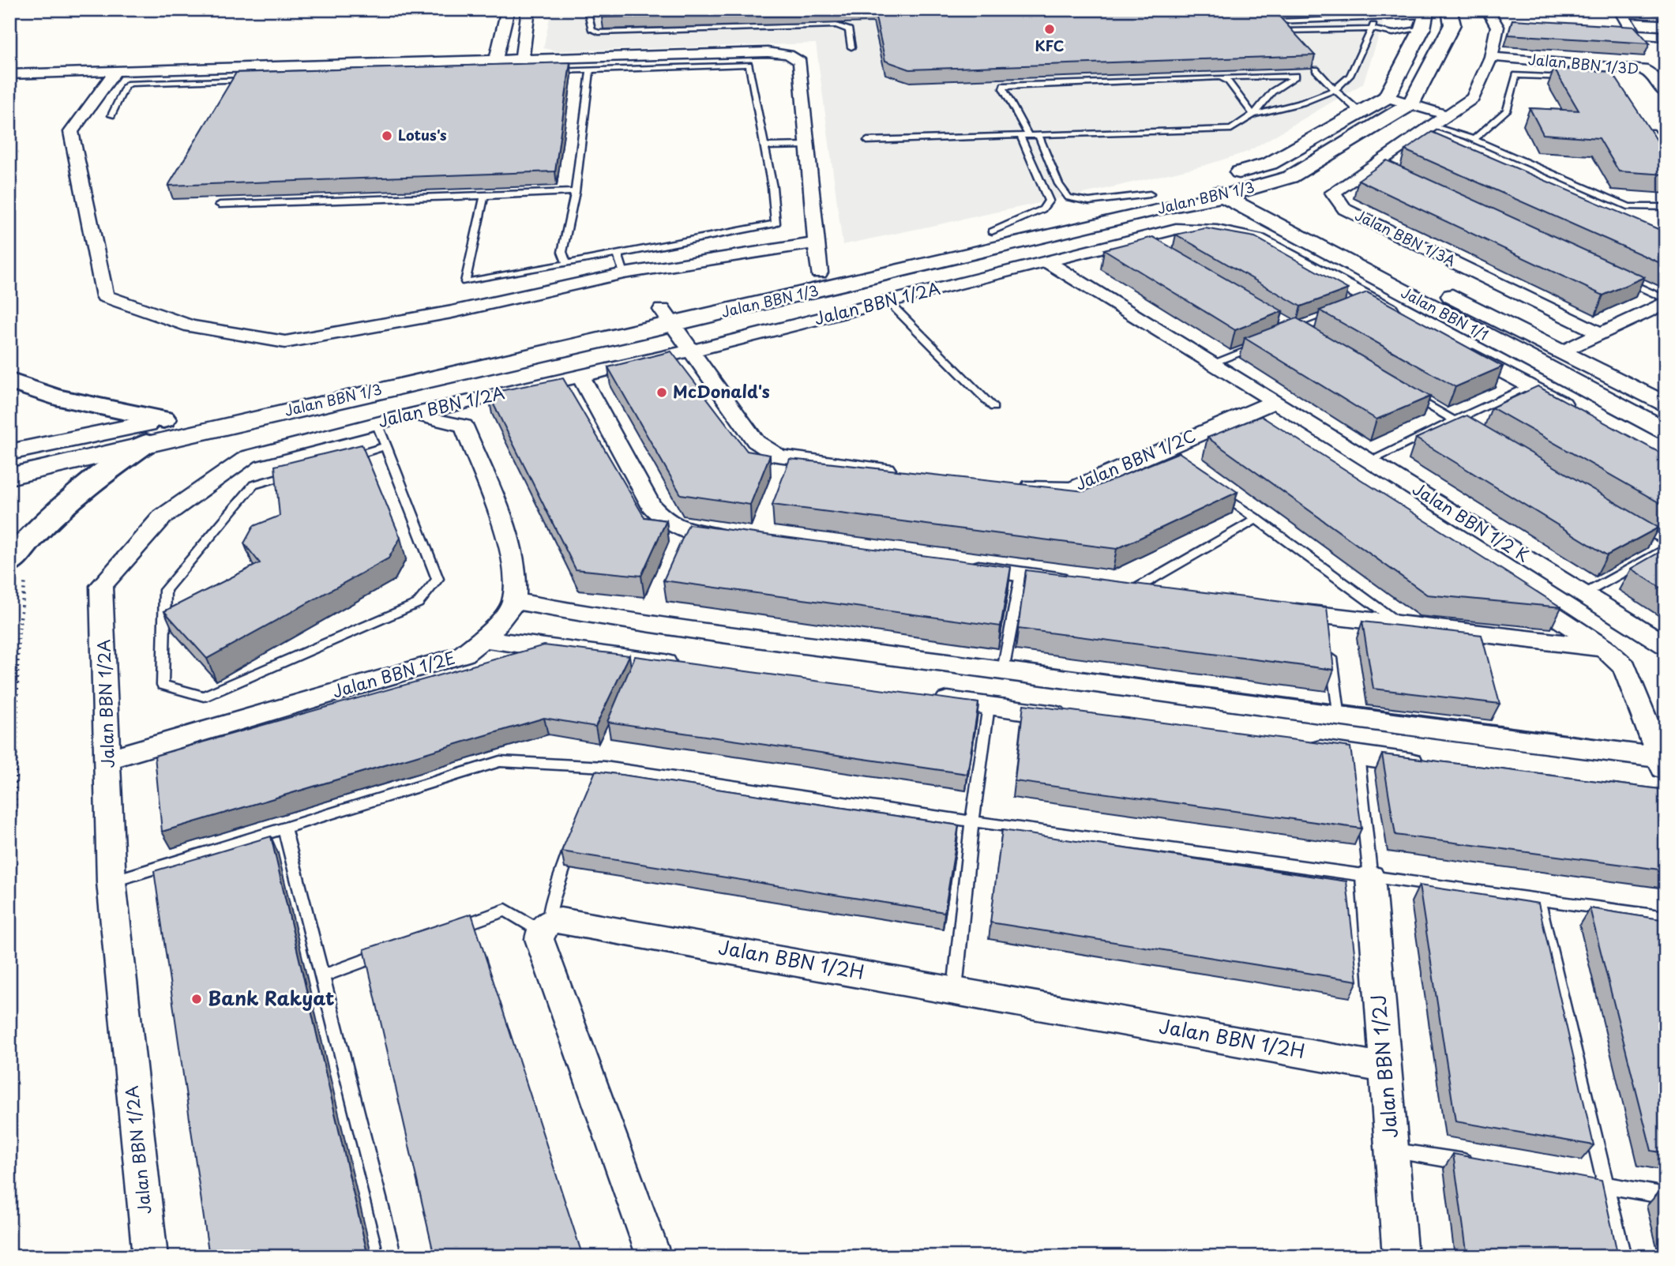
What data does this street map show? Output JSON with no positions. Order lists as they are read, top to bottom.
{
  "streets": {
    "street": [
      "Jalan BBN 1/3D",
      "Jalan BBN 1/3",
      "Jalan BBN 1/3A",
      "Jalan BBN 1/2A",
      "Jalan BBN 1/1",
      "Jalan BBN 1/2C",
      "Jalan BBN 1/2 K",
      "Jalan BBN 1/2E",
      "Jalan BBN 1/2H",
      "Jalan BBN 1/2J"
    ]
  },
  "crossings": [
    ["Jalan BBN 1/3D", "Jalan BBN 1/3A"],
    ["Jalan BBN 1/3", "Jalan BBN 1/1"],
    ["Jalan BBN 1/2A", "Jalan BBN 1/2E"],
    ["Jalan BBN 1/2C", "Jalan BBN 1/2 K"],
    ["Jalan BBN 1/2H", "Jalan BBN 1/2J"]
  ],
  "places": [
    "KFC",
    "Lotus's",
    "McDonald's",
    "Bank Rakyat"
  ]
}
